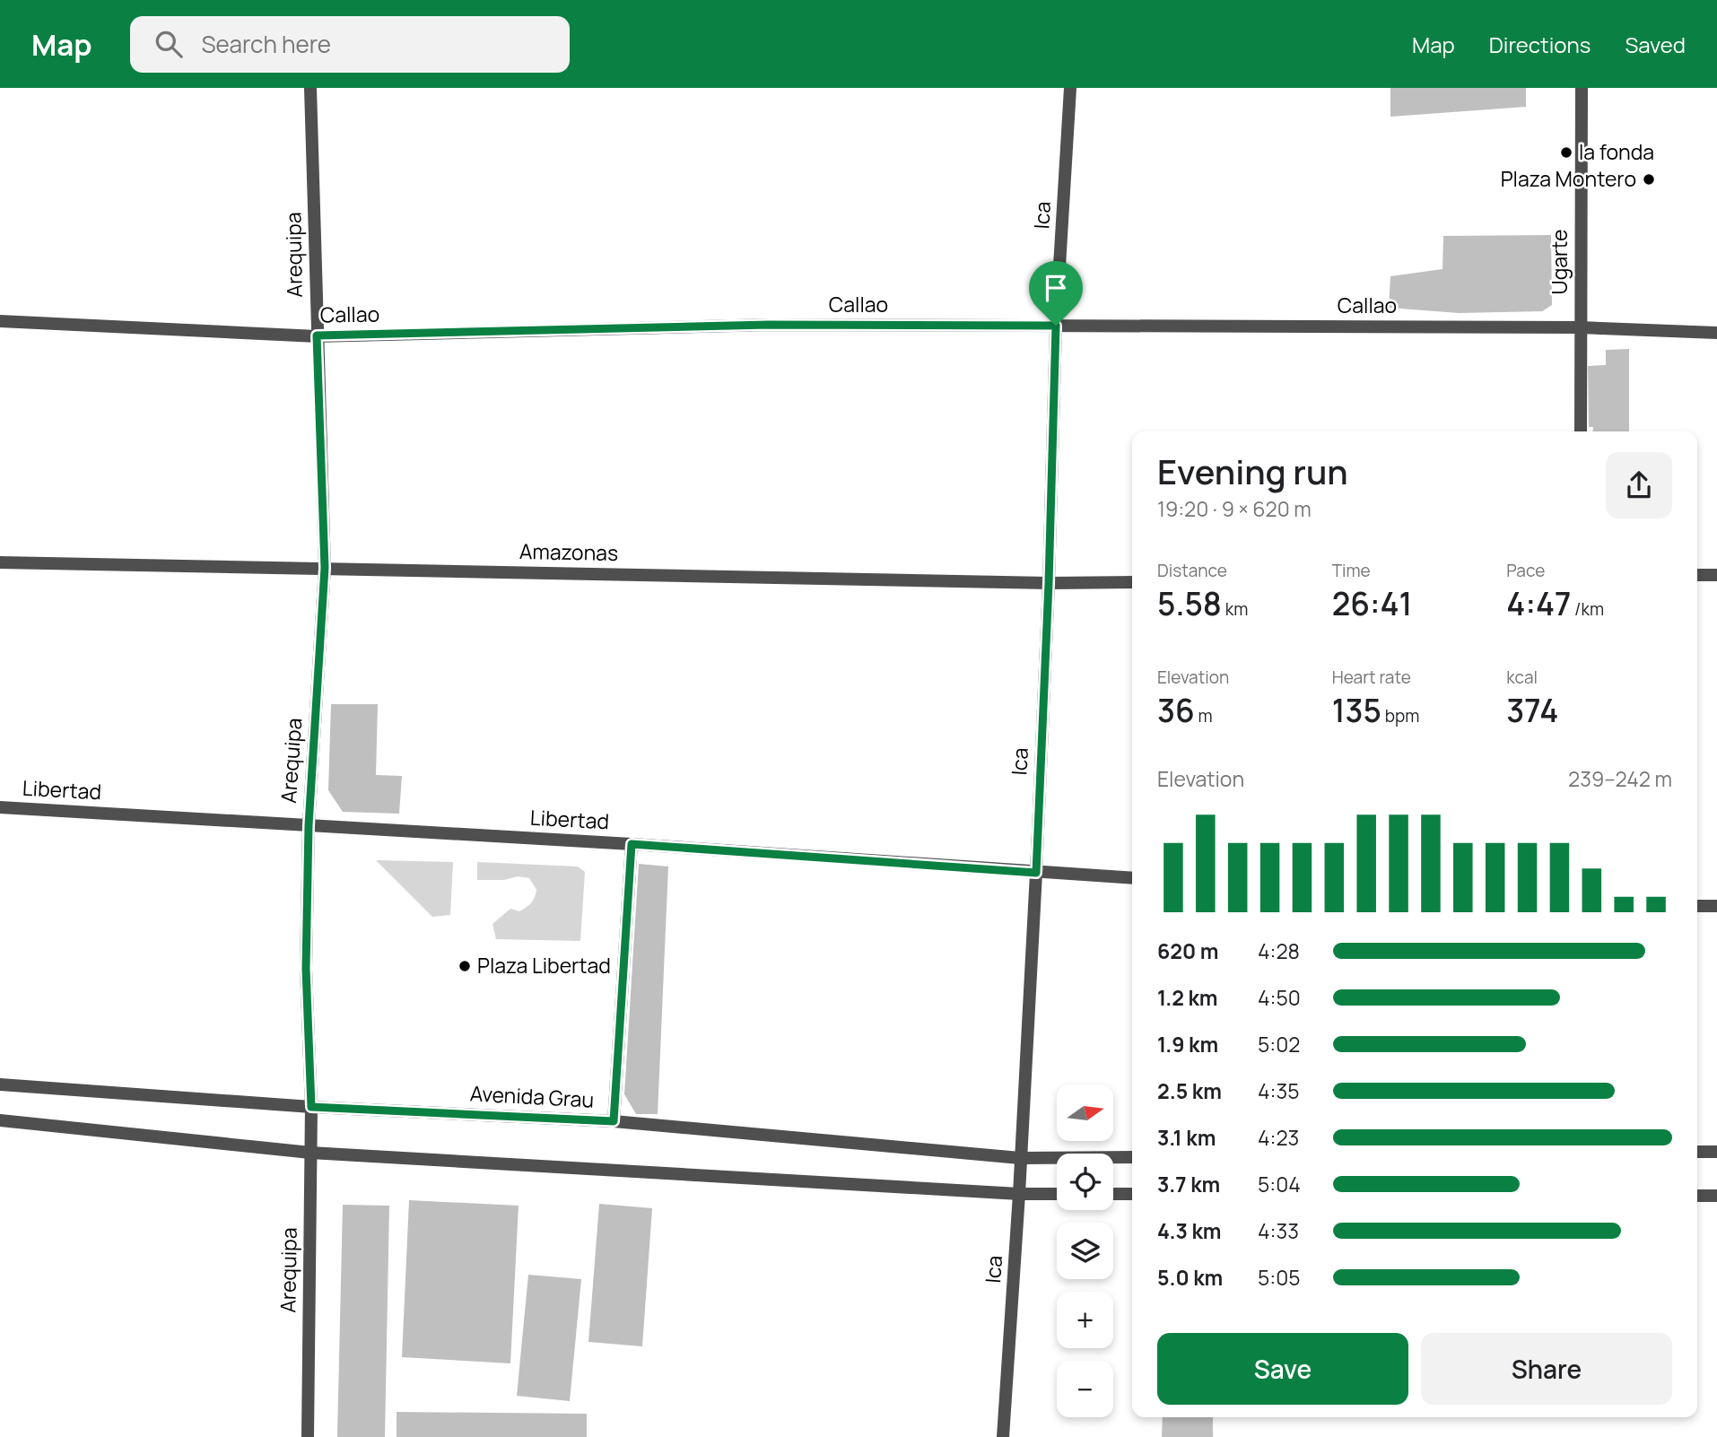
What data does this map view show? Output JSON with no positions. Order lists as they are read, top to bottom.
{
  "streets": {
    "street": [
      "Ica",
      "Arequipa",
      "Ugarte",
      "Callao",
      "Amazonas",
      "Libertad",
      "Avenida Grau"
    ]
  },
  "crossings": [
    ["Ica", "Callao"],
    ["Ica", "Amazonas"],
    ["Ica", "Libertad"],
    ["Ica", "Avenida Grau"],
    ["Arequipa", "Callao"],
    ["Arequipa", "Amazonas"],
    ["Arequipa", "Libertad"],
    ["Arequipa", "Avenida Grau"],
    ["Ugarte", "Callao"]
  ],
  "places": ["la fonda", "Plaza Montero", "Plaza Libertad"],
  "north": "right",
  "page": {
    "header": "Map",
    "search": "Search here",
    "nav": ["Map", "Directions", "Saved"],
    "heading": ["Evening run", "19:20 · 9 × 620 m"],
    "stats": [
      ["Distance", "5.58 km"],
      ["Time", "26:41"],
      ["Pace", "4:47 /km"],
      ["Elevation", "36 m"],
      ["Heart rate", "135 bpm"],
      ["kcal", "374"]
    ],
    "chart": ["Elevation", "239–242 m"],
    "list": [
      {
        "name": "620 m",
        "note": "4:28"
      },
      {
        "name": "1.2 km",
        "note": "4:50"
      },
      {
        "name": "1.9 km",
        "note": "5:02"
      },
      {
        "name": "2.5 km",
        "note": "4:35"
      },
      {
        "name": "3.1 km",
        "note": "4:23"
      },
      {
        "name": "3.7 km",
        "note": "5:04"
      },
      {
        "name": "4.3 km",
        "note": "4:33"
      },
      {
        "name": "5.0 km",
        "note": "5:05"
      }
    ],
    "map_buttons": ["+", "−"],
    "buttons": ["Save", "Share"]
  }
}
